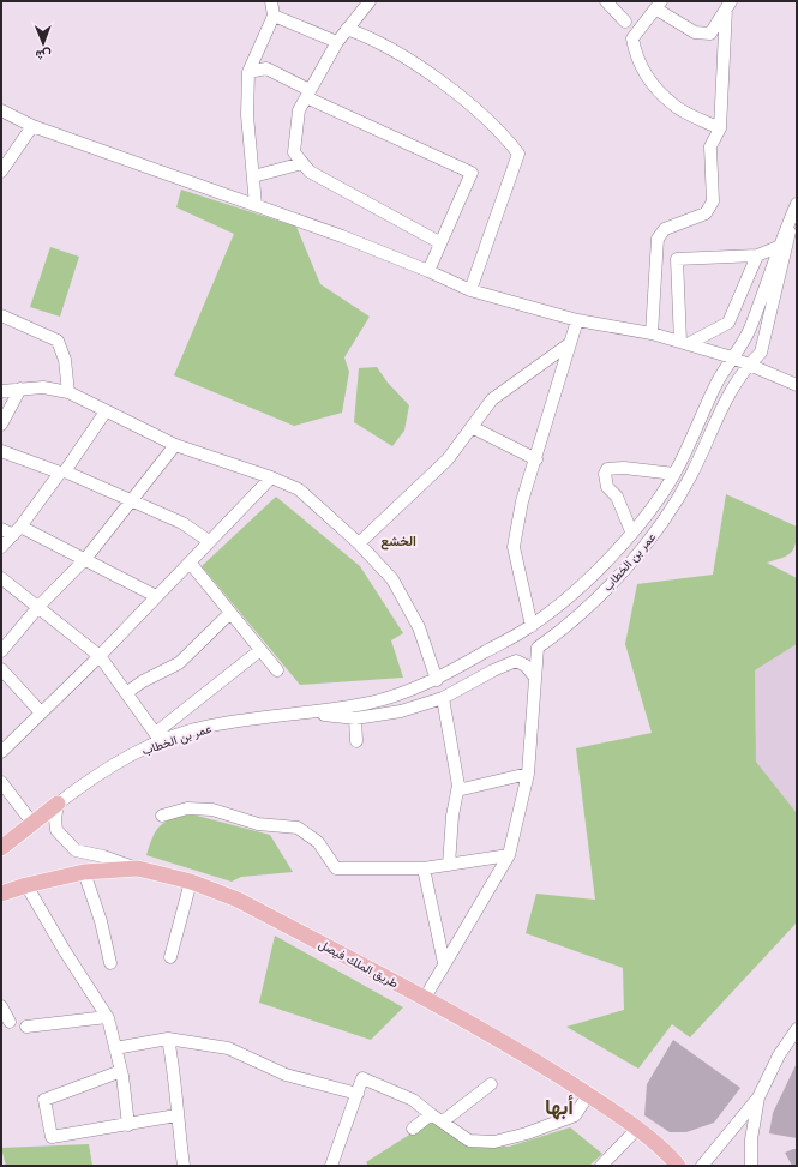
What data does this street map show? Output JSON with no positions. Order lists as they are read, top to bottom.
{
  "streets": {
    "main road": ["طريق الملك فيصل"],
    "street": ["عمر بن الخطاب"]
  },
  "districts": ["الخشع", "أبها"],
  "north": "bottom"
}
